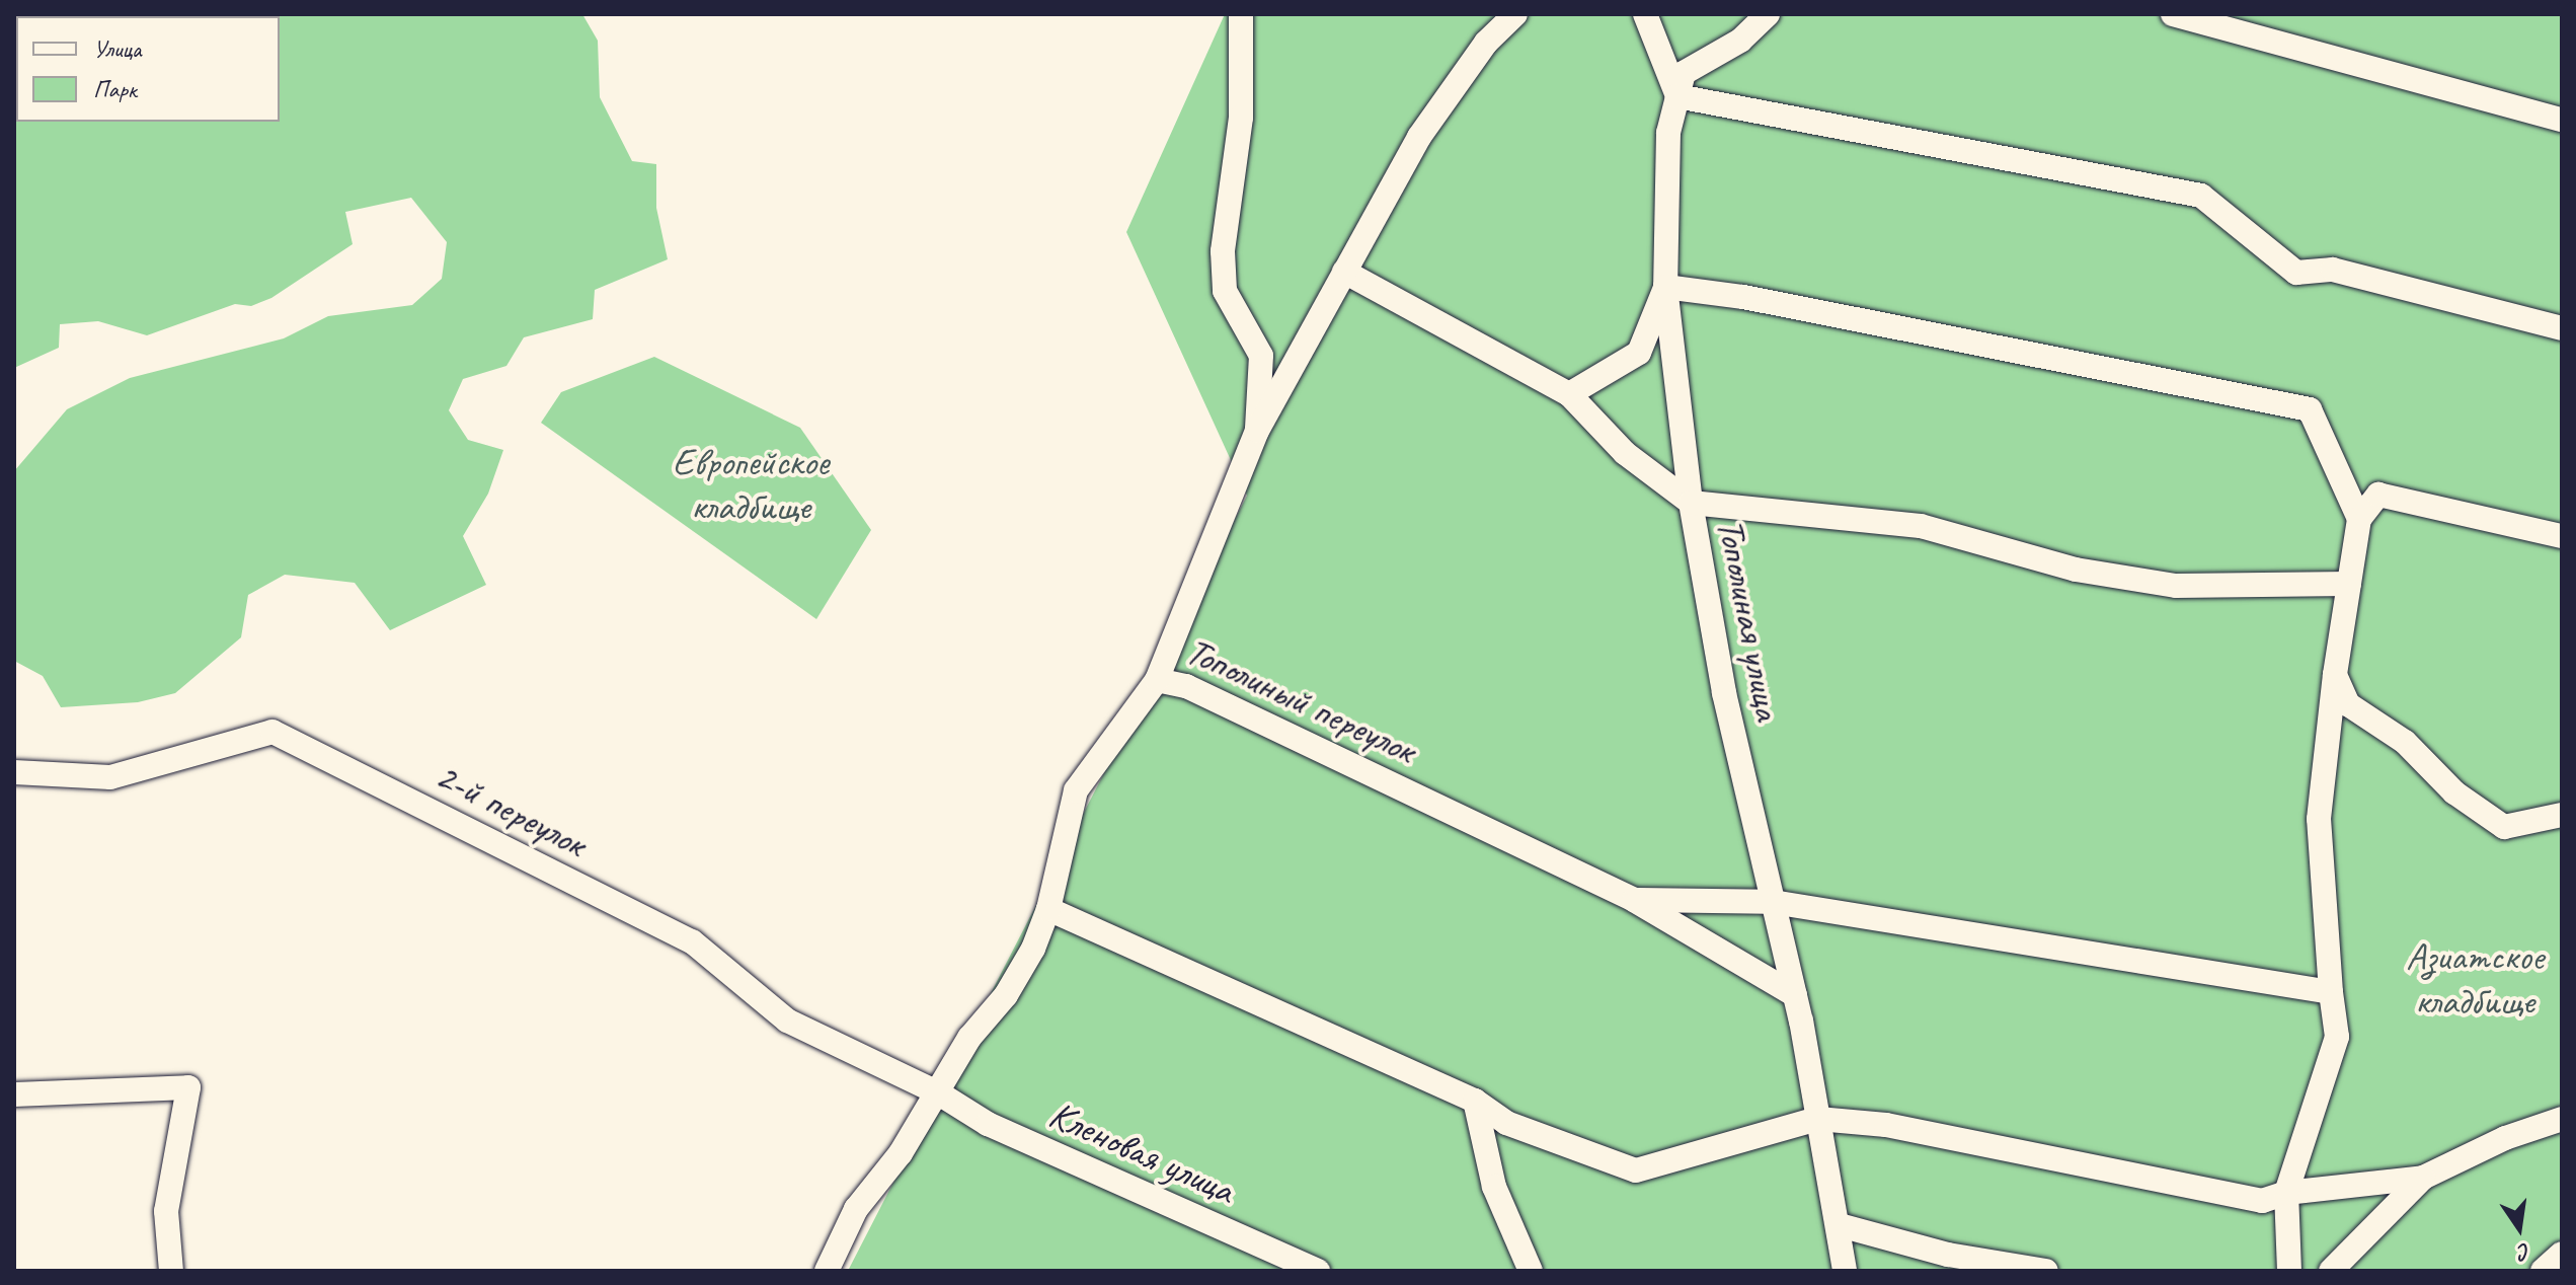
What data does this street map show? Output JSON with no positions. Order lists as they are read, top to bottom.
{
  "streets": {
    "street": [
      "Тополиная улица",
      "Тополиный переулок",
      "2-й переулок",
      "Кленовая улица"
    ]
  },
  "crossings": [
    ["Тополиная улица", "Тополиный переулок"],
    ["2-й переулок", "Кленовая улица"]
  ],
  "parks": ["Европейское кладбище", "Азиатское кладбище"],
  "legend": ["Улица", "Парк"],
  "north": "bottom"
}
